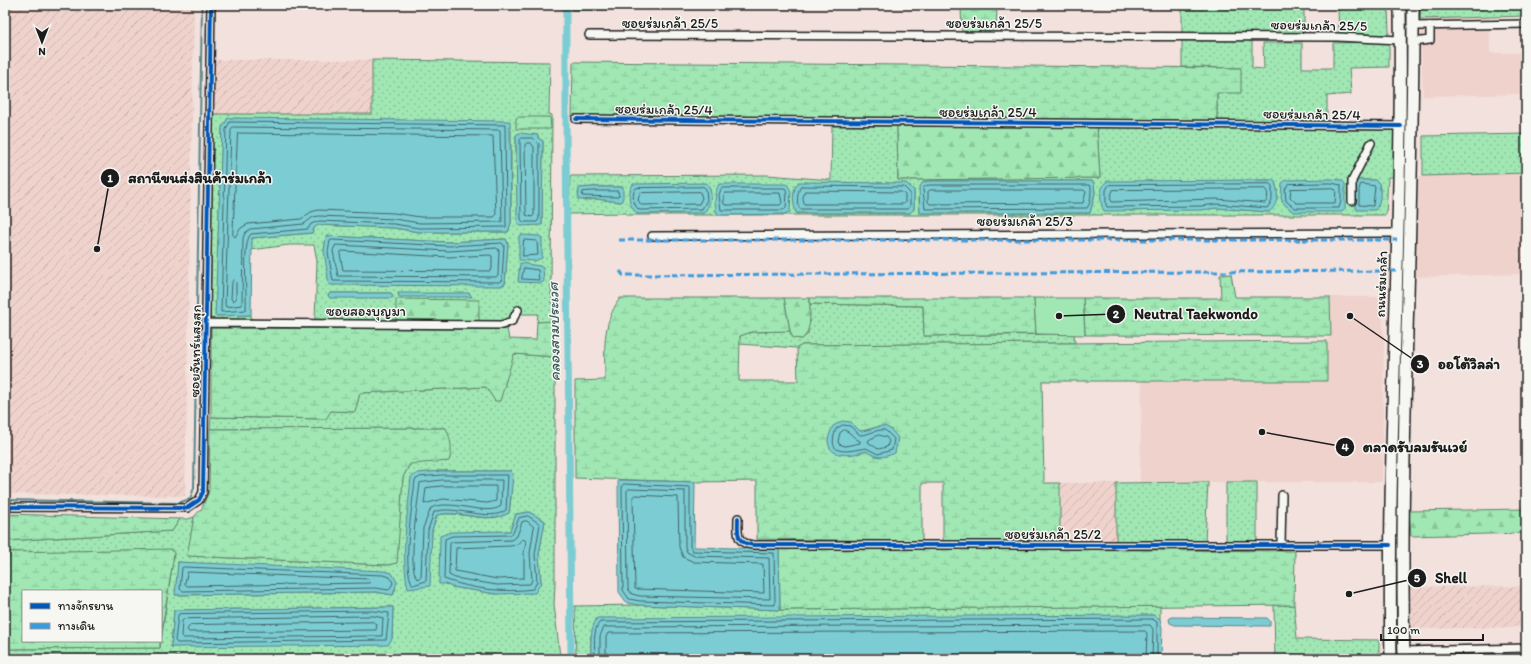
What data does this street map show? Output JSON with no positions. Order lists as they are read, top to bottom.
{
  "streets": {
    "main road": ["ถนนร่มเกล้า"],
    "street": [
      "ซอยร่มเกล้า 25/5",
      "ซอยร่มเกล้า 25/4",
      "ซอยร่มเกล้า 25/3",
      "ซอยสองบุญมา",
      "ซอยจันทร์แสงสุก",
      "ซอยร่มเกล้า 25/2"
    ]
  },
  "crossings": [
    ["ซอยร่มเกล้า 25/5", "ถนนร่มเกล้า"],
    ["ซอยร่มเกล้า 25/4", "ถนนร่มเกล้า"],
    ["ซอยร่มเกล้า 25/3", "ถนนร่มเกล้า"],
    ["ถนนร่มเกล้า", "ซอยร่มเกล้า 25/2"],
    ["ซอยสองบุญมา", "ซอยจันทร์แสงสุก"]
  ],
  "water": ["คลองสามประเวศ"],
  "places": [
    "สถานีขนส่งสินค้าร่มเกล้า",
    "Neutral Taekwondo",
    "ออโต้วิลล่า",
    "ตลาดรับลมรันเวย์",
    "Shell"
  ],
  "legend": ["ทางจักรยาน", "ทางเดิน"],
  "scale_bar": "100 m",
  "north": "bottom"
}
